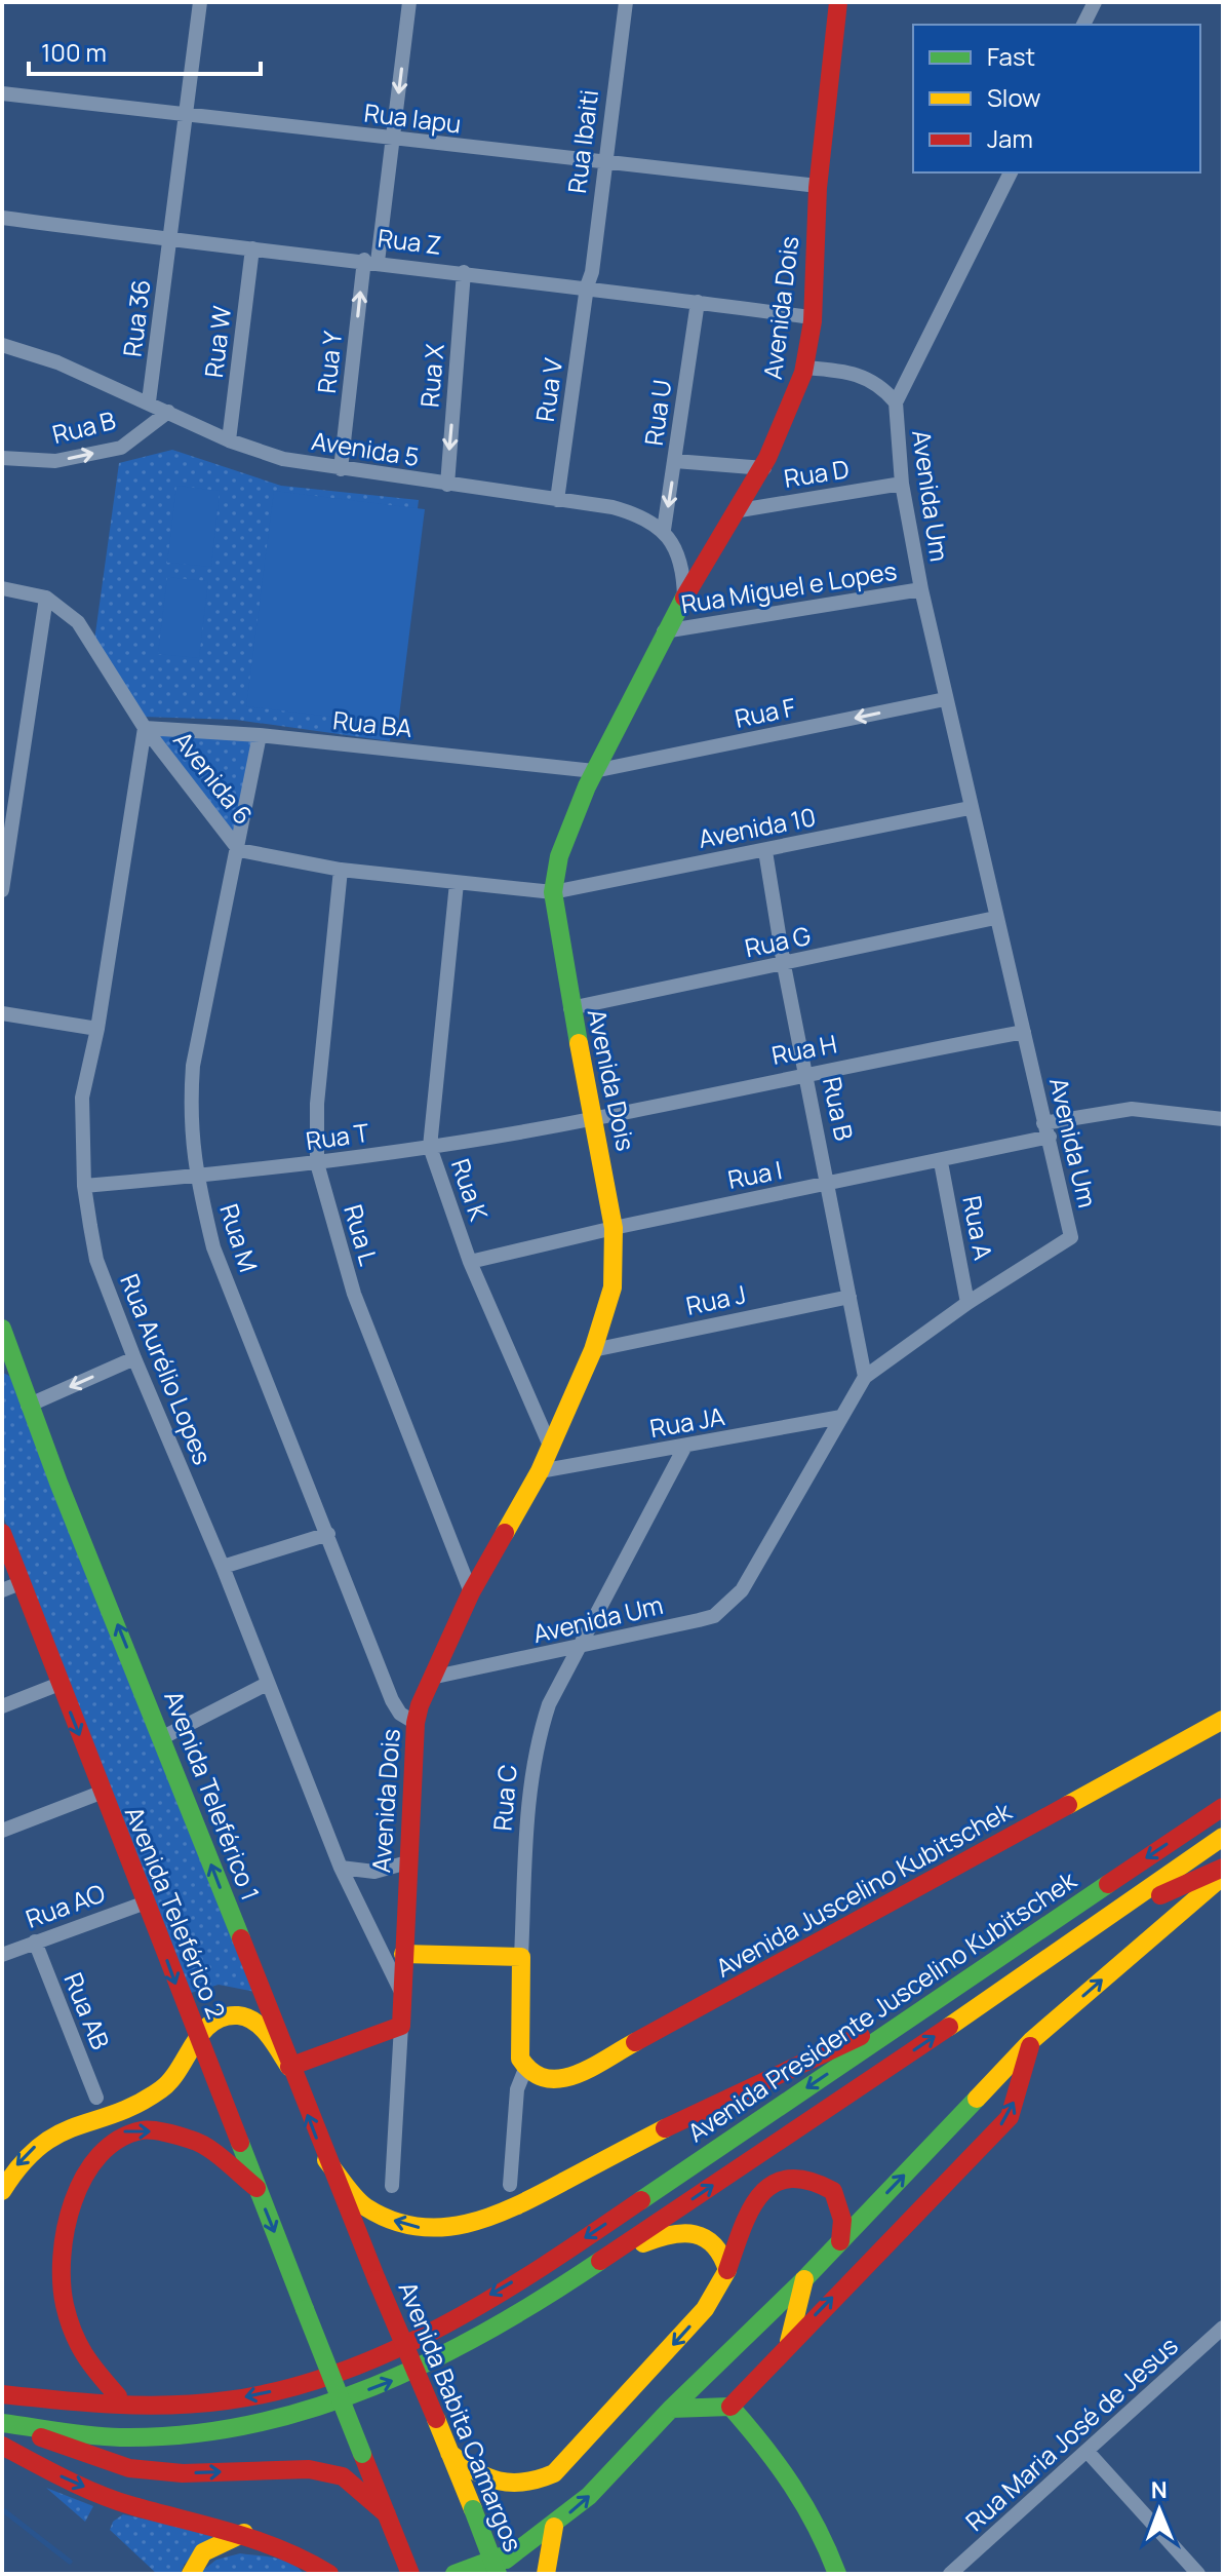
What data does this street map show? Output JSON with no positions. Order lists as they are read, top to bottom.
{
  "streets": {
    "main road": [
      "Avenida Dois",
      "Avenida Teleférico 1",
      "Rua C",
      "Avenida Juscelino Kubitschek",
      "Avenida Teleférico 2",
      "Avenida Presidente Juscelino Kubitschek",
      "Avenida Babita Camargos"
    ],
    "street": [
      "Rua Iapu",
      "Rua Ibaiti",
      "Rua Z",
      "Rua 36",
      "Rua W",
      "Rua Y",
      "Rua X",
      "Rua V",
      "Rua U",
      "Rua B",
      "Avenida 5",
      "Rua D",
      "Avenida Um",
      "Rua Miguel e Lopes",
      "Rua F",
      "Rua BA",
      "Avenida 6",
      "Avenida 10",
      "Rua G",
      "Rua H",
      "Rua T",
      "Rua I",
      "Rua K",
      "Rua A",
      "Rua L",
      "Rua M",
      "Rua J",
      "Rua Aurélio Lopes",
      "Rua JA",
      "Rua AO",
      "Rua AB",
      "Rua Maria José de Jesus"
    ]
  },
  "crossings": [
    ["Rua Iapu", "Rua Ibaiti"],
    ["Rua Iapu", "Avenida Dois"],
    ["Rua Iapu", "Rua 36"],
    ["Rua Iapu", "Rua Y"],
    ["Rua Ibaiti", "Rua Z"],
    ["Rua Ibaiti", "Rua V"],
    ["Rua Z", "Avenida Dois"],
    ["Rua Z", "Rua 36"],
    ["Rua Z", "Rua W"],
    ["Rua Z", "Rua Y"],
    ["Rua Z", "Rua X"],
    ["Rua Z", "Rua V"],
    ["Rua Z", "Rua U"],
    ["Avenida Dois", "Rua D"],
    ["Avenida Dois", "Avenida Um"],
    ["Avenida Dois", "Rua Miguel e Lopes"],
    ["Avenida Dois", "Rua F"],
    ["Avenida Dois", "Rua BA"],
    ["Avenida Dois", "Avenida 6"],
    ["Avenida Dois", "Avenida 10"],
    ["Avenida Dois", "Rua G"],
    ["Avenida Dois", "Rua H"],
    ["Avenida Dois", "Rua T"],
    ["Avenida Dois", "Rua I"],
    ["Avenida Dois", "Rua K"],
    ["Avenida Dois", "Rua L"],
    ["Avenida Dois", "Rua M"],
    ["Avenida Dois", "Rua J"],
    ["Avenida Dois", "Rua Aurélio Lopes"],
    ["Avenida Dois", "Rua JA"],
    ["Rua 36", "Avenida 5"],
    ["Rua W", "Avenida 5"],
    ["Rua Y", "Avenida 5"],
    ["Rua X", "Avenida 5"],
    ["Rua V", "Avenida 5"],
    ["Rua U", "Avenida 5"],
    ["Rua B", "Avenida 5"],
    ["Rua B", "Avenida Um"],
    ["Rua B", "Avenida 10"],
    ["Rua B", "Rua G"],
    ["Rua B", "Rua H"],
    ["Rua B", "Rua I"],
    ["Rua B", "Rua J"],
    ["Rua D", "Avenida Um"],
    ["Avenida Um", "Rua Miguel e Lopes"],
    ["Avenida Um", "Rua F"],
    ["Avenida Um", "Avenida 10"],
    ["Avenida Um", "Rua G"],
    ["Avenida Um", "Rua H"],
    ["Avenida Um", "Rua I"],
    ["Avenida Um", "Rua A"],
    ["Avenida Um", "Rua JA"],
    ["Avenida Um", "Rua C"],
    ["Rua F", "Rua BA"],
    ["Rua BA", "Avenida 6"],
    ["Rua BA", "Rua M"],
    ["Rua BA", "Rua Aurélio Lopes"],
    ["Avenida 6", "Avenida 10"],
    ["Avenida 6", "Rua K"],
    ["Avenida 6", "Rua L"],
    ["Avenida 6", "Rua M"],
    ["Avenida 6", "Rua Aurélio Lopes"],
    ["Rua H", "Rua T"],
    ["Rua T", "Rua K"],
    ["Rua T", "Rua L"],
    ["Rua T", "Rua M"],
    ["Rua T", "Rua Aurélio Lopes"],
    ["Rua I", "Rua K"],
    ["Rua I", "Rua A"],
    ["Rua JA", "Rua C"],
    ["Avenida Teleférico 1", "Avenida Babita Camargos"],
    ["Rua C", "Avenida Juscelino Kubitschek"],
    ["Rua AO", "Avenida Teleférico 2"],
    ["Rua AO", "Rua AB"]
  ],
  "one_way": [
    "Rua X",
    "Rua F",
    "Avenida Teleférico 1",
    "Avenida Teleférico 2"
  ],
  "legend": ["Fast", "Slow", "Jam"],
  "scale_bar": "100 m",
  "north": "top"
}
